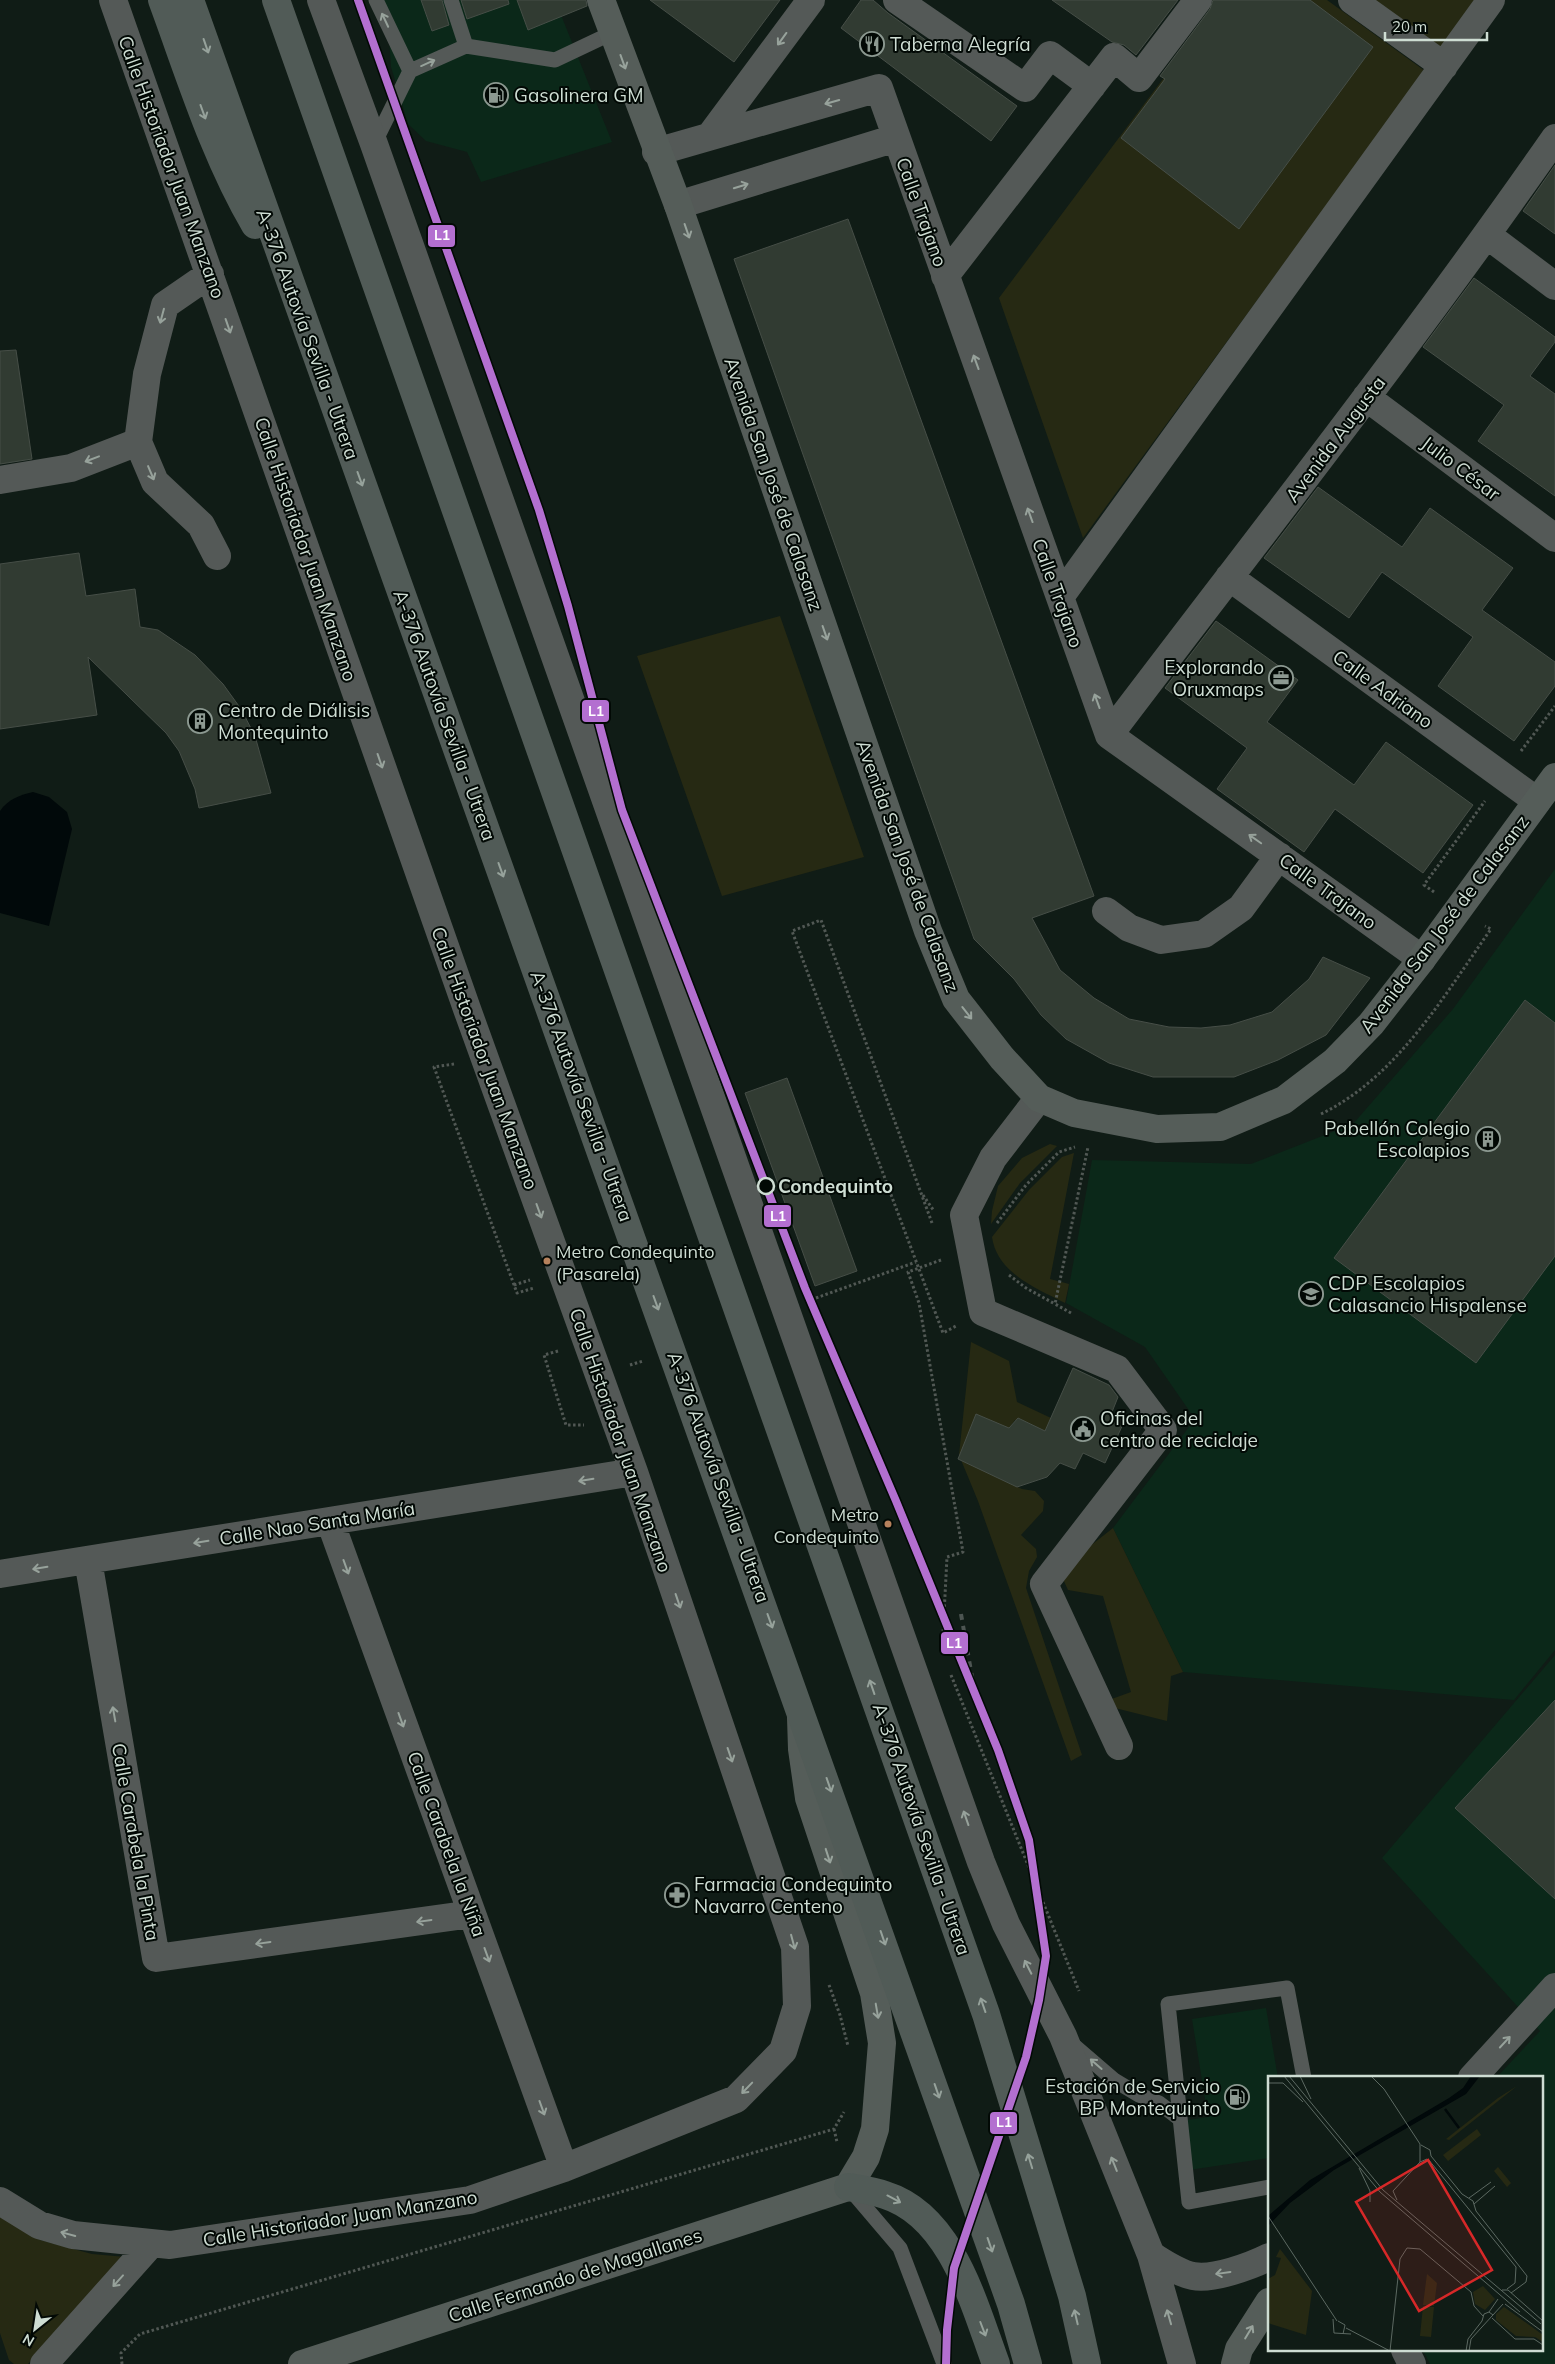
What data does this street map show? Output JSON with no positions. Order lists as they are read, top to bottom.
{
  "streets": {
    "main road": ["A-376 Autovía Sevilla - Utrera"],
    "street": [
      "Calle Historiador Juan Manzano",
      "Calle Trajano",
      "Avenida Augusta",
      "Julio César",
      "Avenida San José de Calasanz",
      "Calle Adriano",
      "Calle Nao Santa María",
      "Calle Carabela la Pinta",
      "Calle Carabela la Niña",
      "Calle Fernando de Magallanes"
    ]
  },
  "crossings": [
    ["Calle Historiador Juan Manzano", "Calle Nao Santa María"],
    ["Calle Historiador Juan Manzano", "Calle Carabela la Niña"],
    ["Calle Trajano", "Avenida Augusta"],
    ["Calle Trajano", "Avenida San José de Calasanz"],
    ["Avenida Augusta", "Julio César"],
    ["Avenida Augusta", "Calle Adriano"],
    ["Avenida San José de Calasanz", "Calle Adriano"],
    ["Calle Nao Santa María", "Calle Carabela la Pinta"],
    ["Calle Nao Santa María", "Calle Carabela la Niña"],
    ["Calle Carabela la Pinta", "Calle Carabela la Niña"]
  ],
  "one_way": [
    "Calle Trajano",
    "Avenida San José de Calasanz",
    "Calle Nao Santa María",
    "Calle Carabela la Niña"
  ],
  "places": {
    "restaurant": ["Taberna Alegría"],
    "fuel station": ["Gasolinera GM", "Estación de Servicio BP Montequinto"],
    "office": ["Explorando Oruxmaps"],
    "building": ["Centro de Diálisis Montequinto", "Pabellón Colegio Escolapios"],
    "other": ["Condequinto", "Metro Condequinto (Pasarela)", "Metro Condequinto"],
    "school or university": ["CDP Escolapios Calasancio Hispalense"],
    "public building": ["Oficinas del centro de reciclaje"],
    "pharmacy": ["Farmacia Condequinto Navarro Centeno"]
  },
  "lines": ["transit line L1"],
  "scale_bar": "20 m",
  "north": "bottom left"
}
